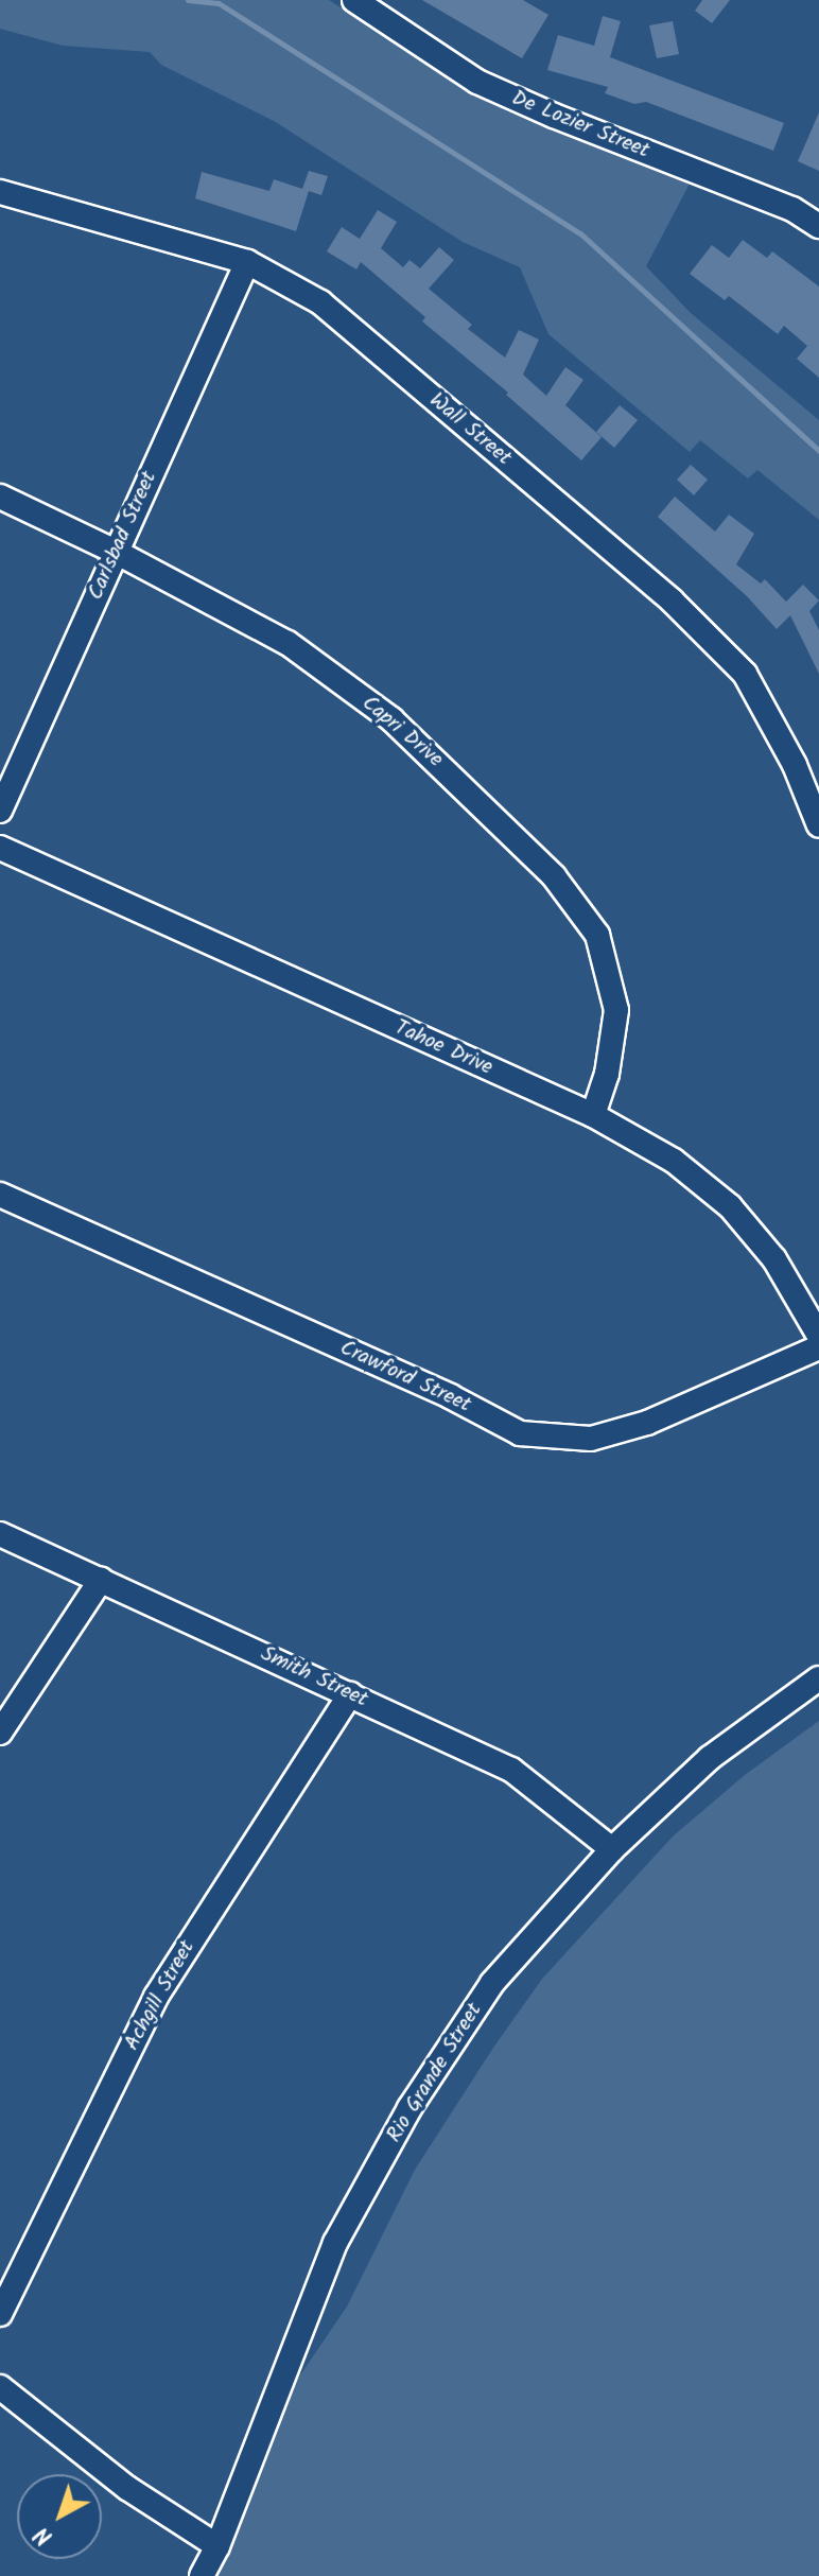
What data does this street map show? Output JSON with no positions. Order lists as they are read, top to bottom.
{
  "streets": {
    "street": [
      "De Lozier Street",
      "Wall Street",
      "Carlsbad Street",
      "Capri Drive",
      "Tahoe Drive",
      "Crawford Street",
      "Smith Street",
      "Achgill Street",
      "Rio Grande Street"
    ]
  },
  "crossings": [
    ["Wall Street", "Carlsbad Street"],
    ["Carlsbad Street", "Capri Drive"],
    ["Capri Drive", "Tahoe Drive"],
    ["Smith Street", "Achgill Street"],
    ["Smith Street", "Rio Grande Street"]
  ],
  "north": "bottom left"
}
